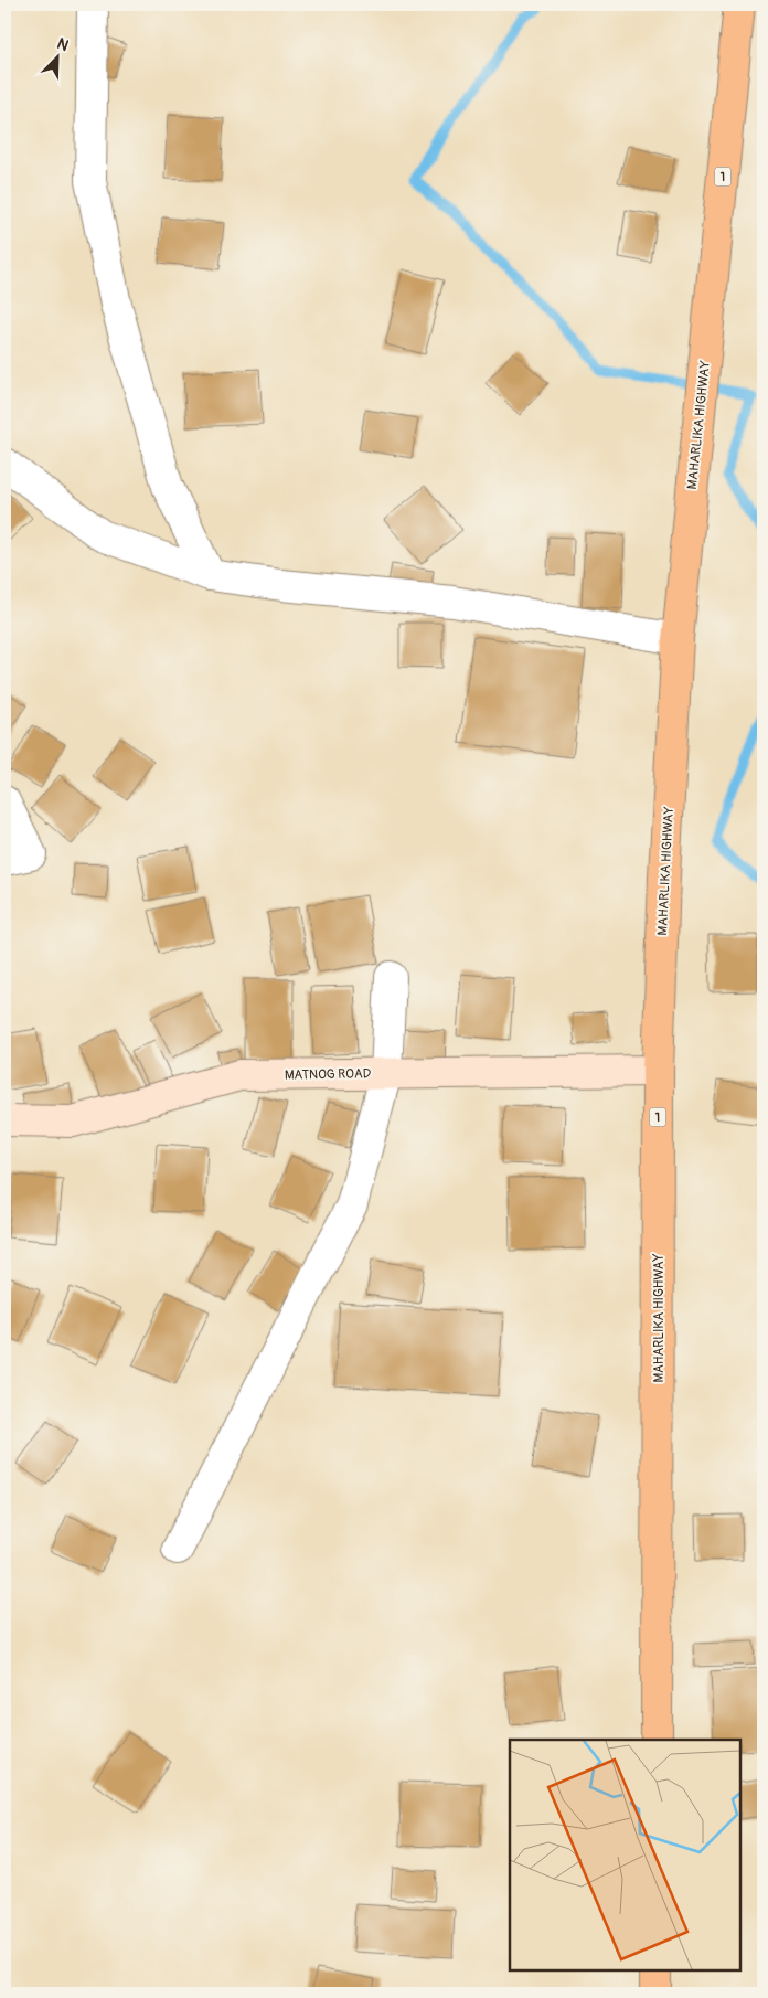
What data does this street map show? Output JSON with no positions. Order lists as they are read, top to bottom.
{
  "streets": {
    "highway": ["1", "MAHARLIKA HIGHWAY"],
    "street": ["MATNOG ROAD"]
  },
  "crossings": [
    ["MAHARLIKA HIGHWAY", "MATNOG ROAD"]
  ],
  "north": "top right"
}
